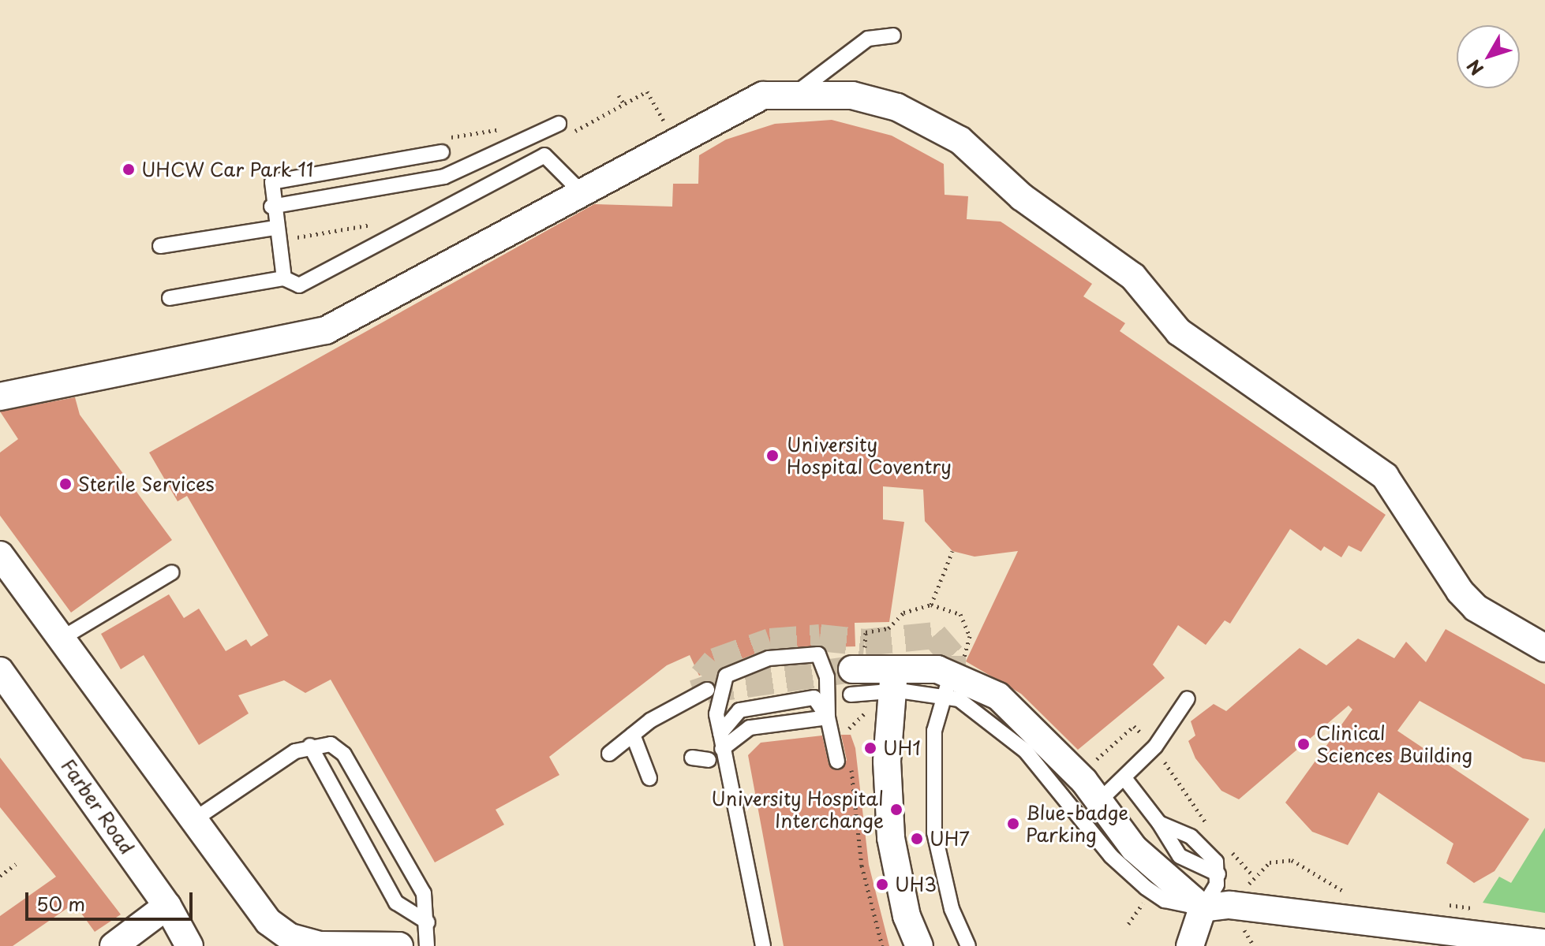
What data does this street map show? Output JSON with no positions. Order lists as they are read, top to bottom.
{
  "streets": {
    "street": ["Farber Road"]
  },
  "places": [
    "UHCW Car Park 11",
    "University Hospital Coventry",
    "Sterile Services",
    "Clinical Sciences Building",
    "UH1",
    "University Hospital Interchange",
    "Blue-badge Parking",
    "UH7",
    "UH3"
  ],
  "scale_bar": "50 m",
  "north": "bottom left"
}
